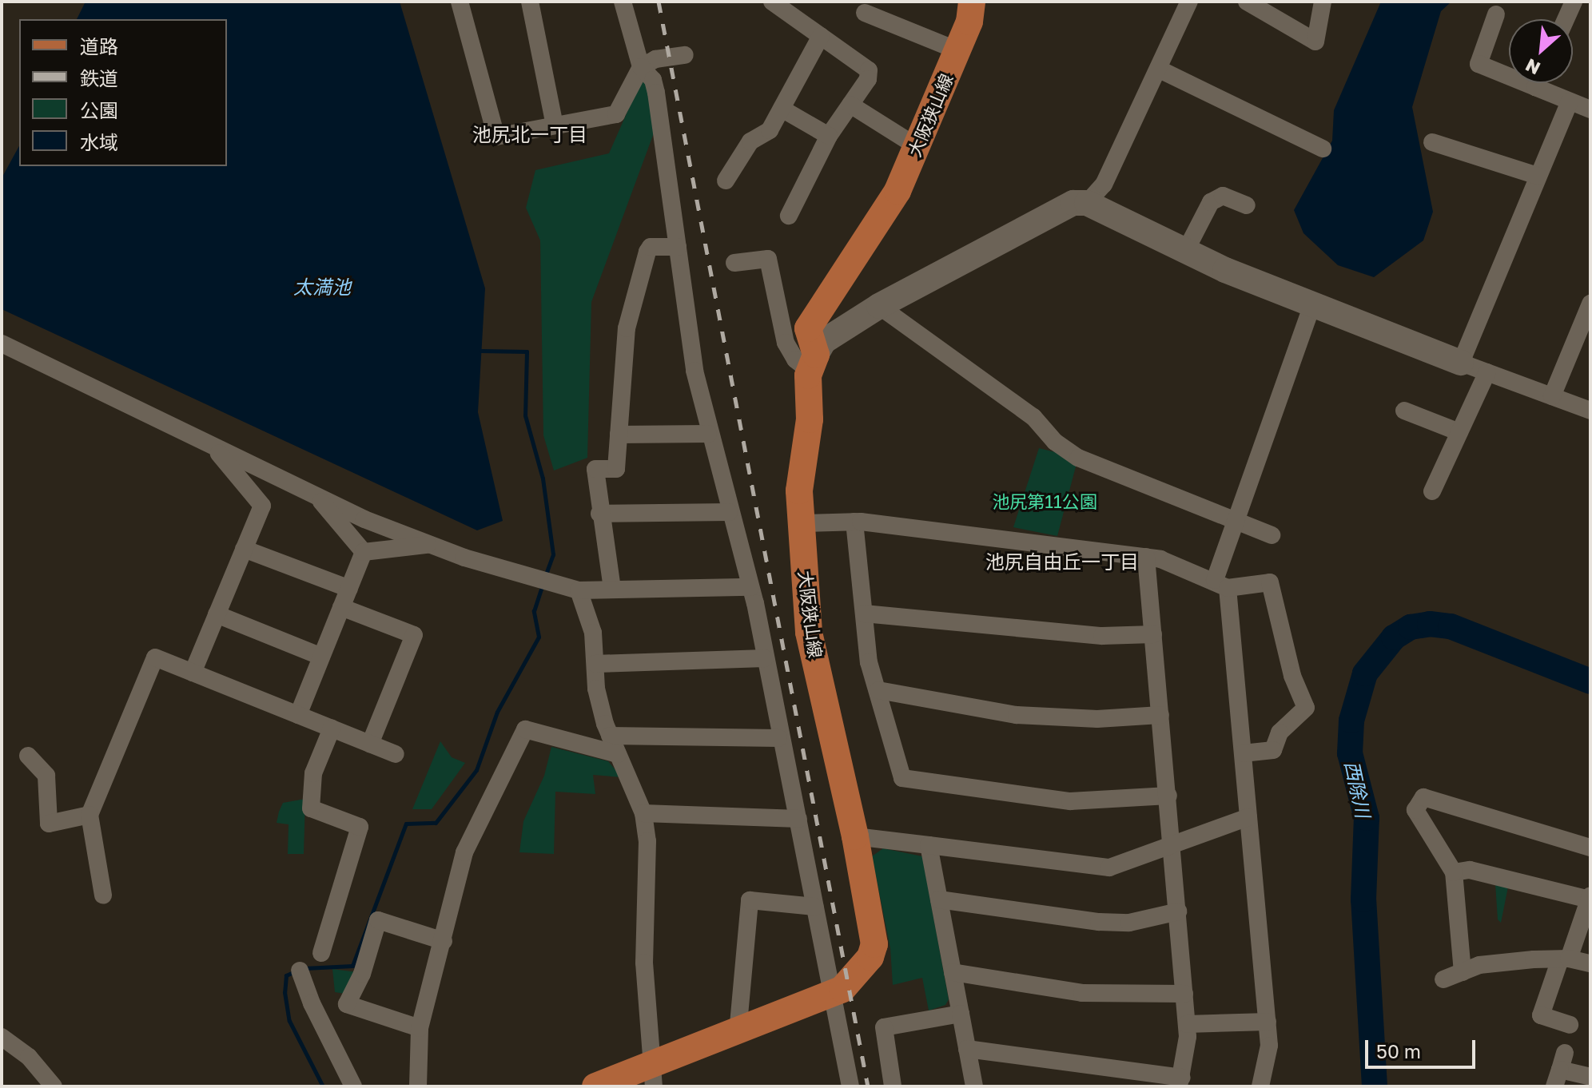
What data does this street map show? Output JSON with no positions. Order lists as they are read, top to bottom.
{
  "streets": {
    "main road": ["大阪狭山線"]
  },
  "districts": ["池尻北一丁目", "池尻自由丘一丁目"],
  "water": ["太満池", "西除川"],
  "parks": ["池尻第11公園"],
  "legend": [
    "道路",
    "鉄道",
    "公園",
    "水域"
  ],
  "scale_bar": "50 m",
  "north": "bottom left"
}
